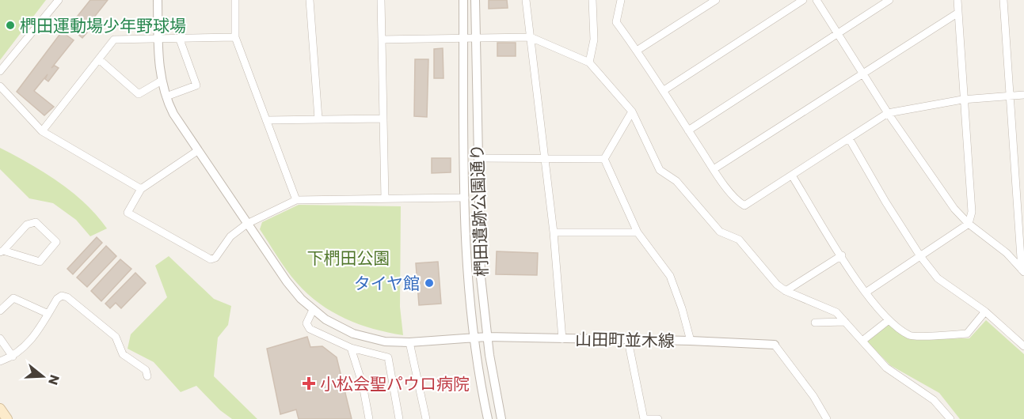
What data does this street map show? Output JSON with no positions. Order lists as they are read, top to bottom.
{
  "streets": {
    "street": ["椚田遺跡公園通り", "山田町並木線"]
  },
  "crossings": [
    ["椚田遺跡公園通り", "山田町並木線"]
  ],
  "parks": ["下椚田公園"],
  "places": {
    "other": ["椚田運動場少年野球場", "タイヤ館"],
    "health": ["小松会聖パウロ病院"]
  },
  "north": "right"
}
